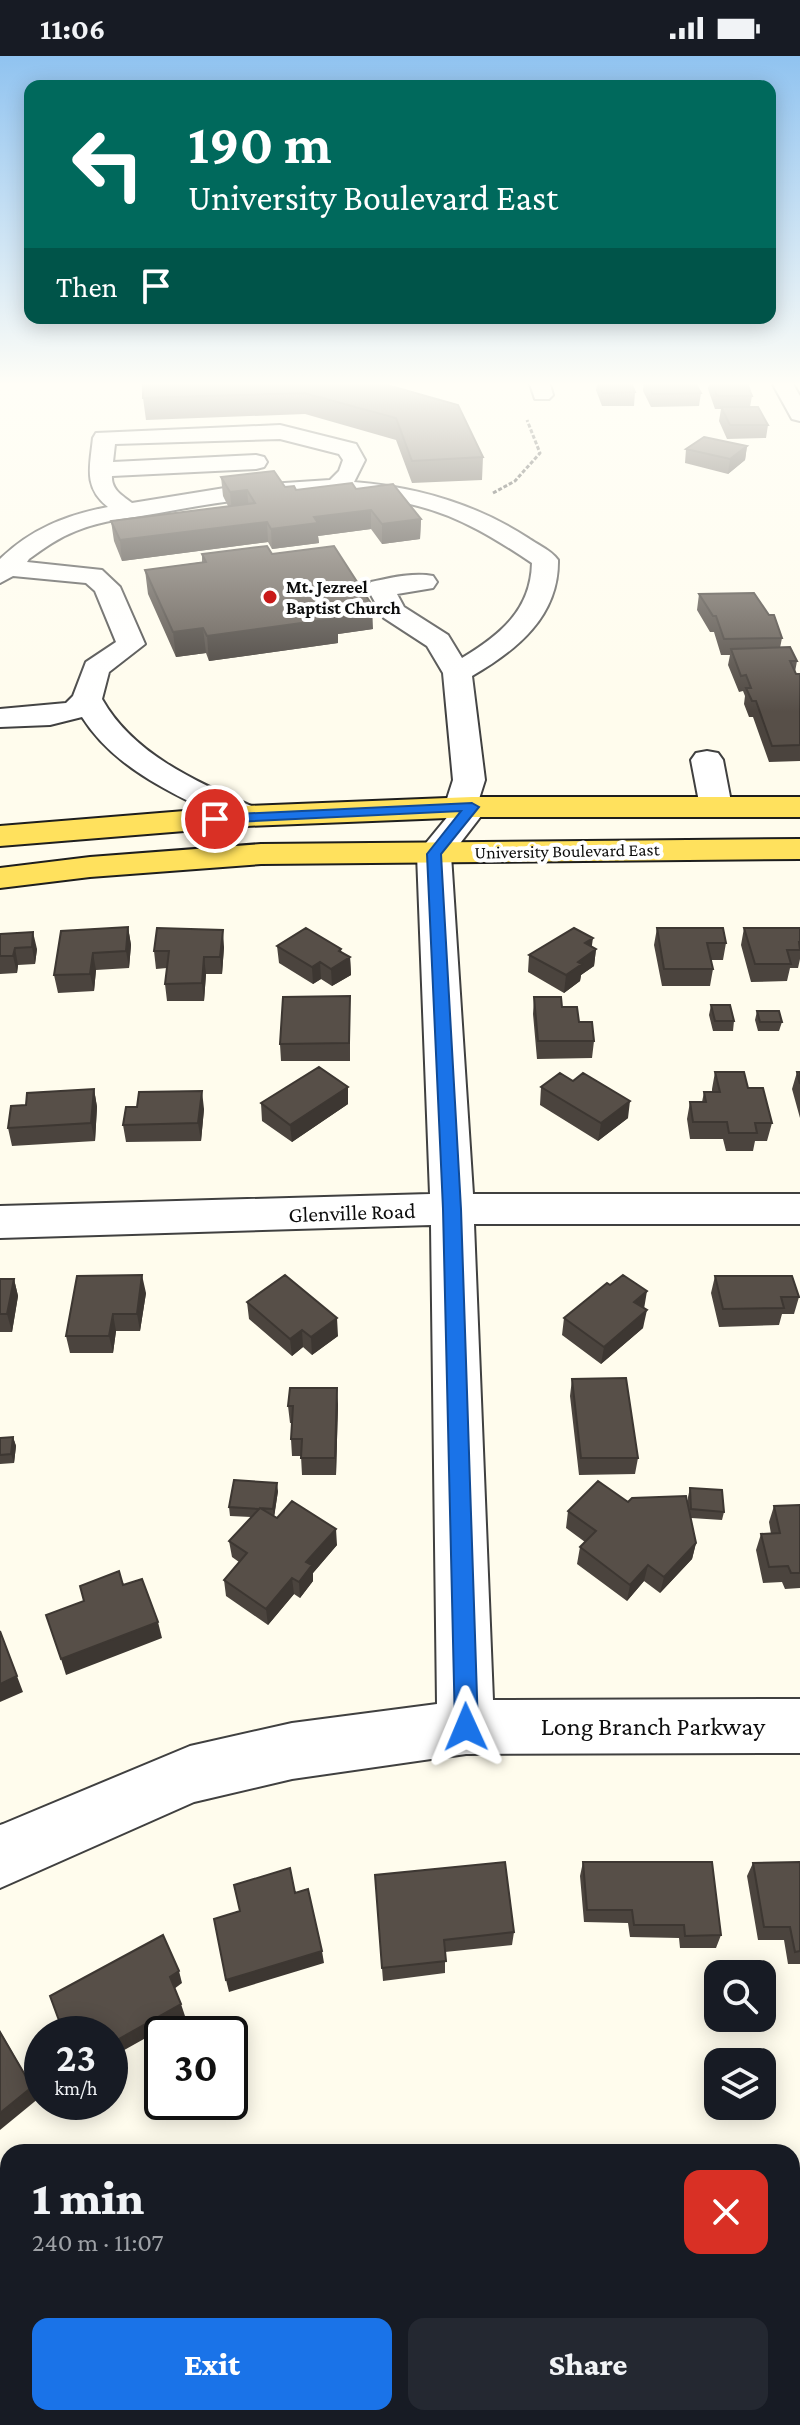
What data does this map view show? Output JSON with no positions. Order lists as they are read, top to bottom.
{
  "streets": {
    "main road": ["University Boulevard East"],
    "street": ["Glenville Road", "Long Branch Parkway"]
  },
  "places": ["Mt. Jezreel Baptist Church"],
  "page": {
    "status": "11:06",
    "turn": ["190 m", "University Boulevard East"],
    "then": "Then",
    "speed": "23 km/h",
    "limit": "30",
    "heading": ["1 min", "240 m · 11:07"],
    "buttons": ["Exit", "Share"]
  }
}
